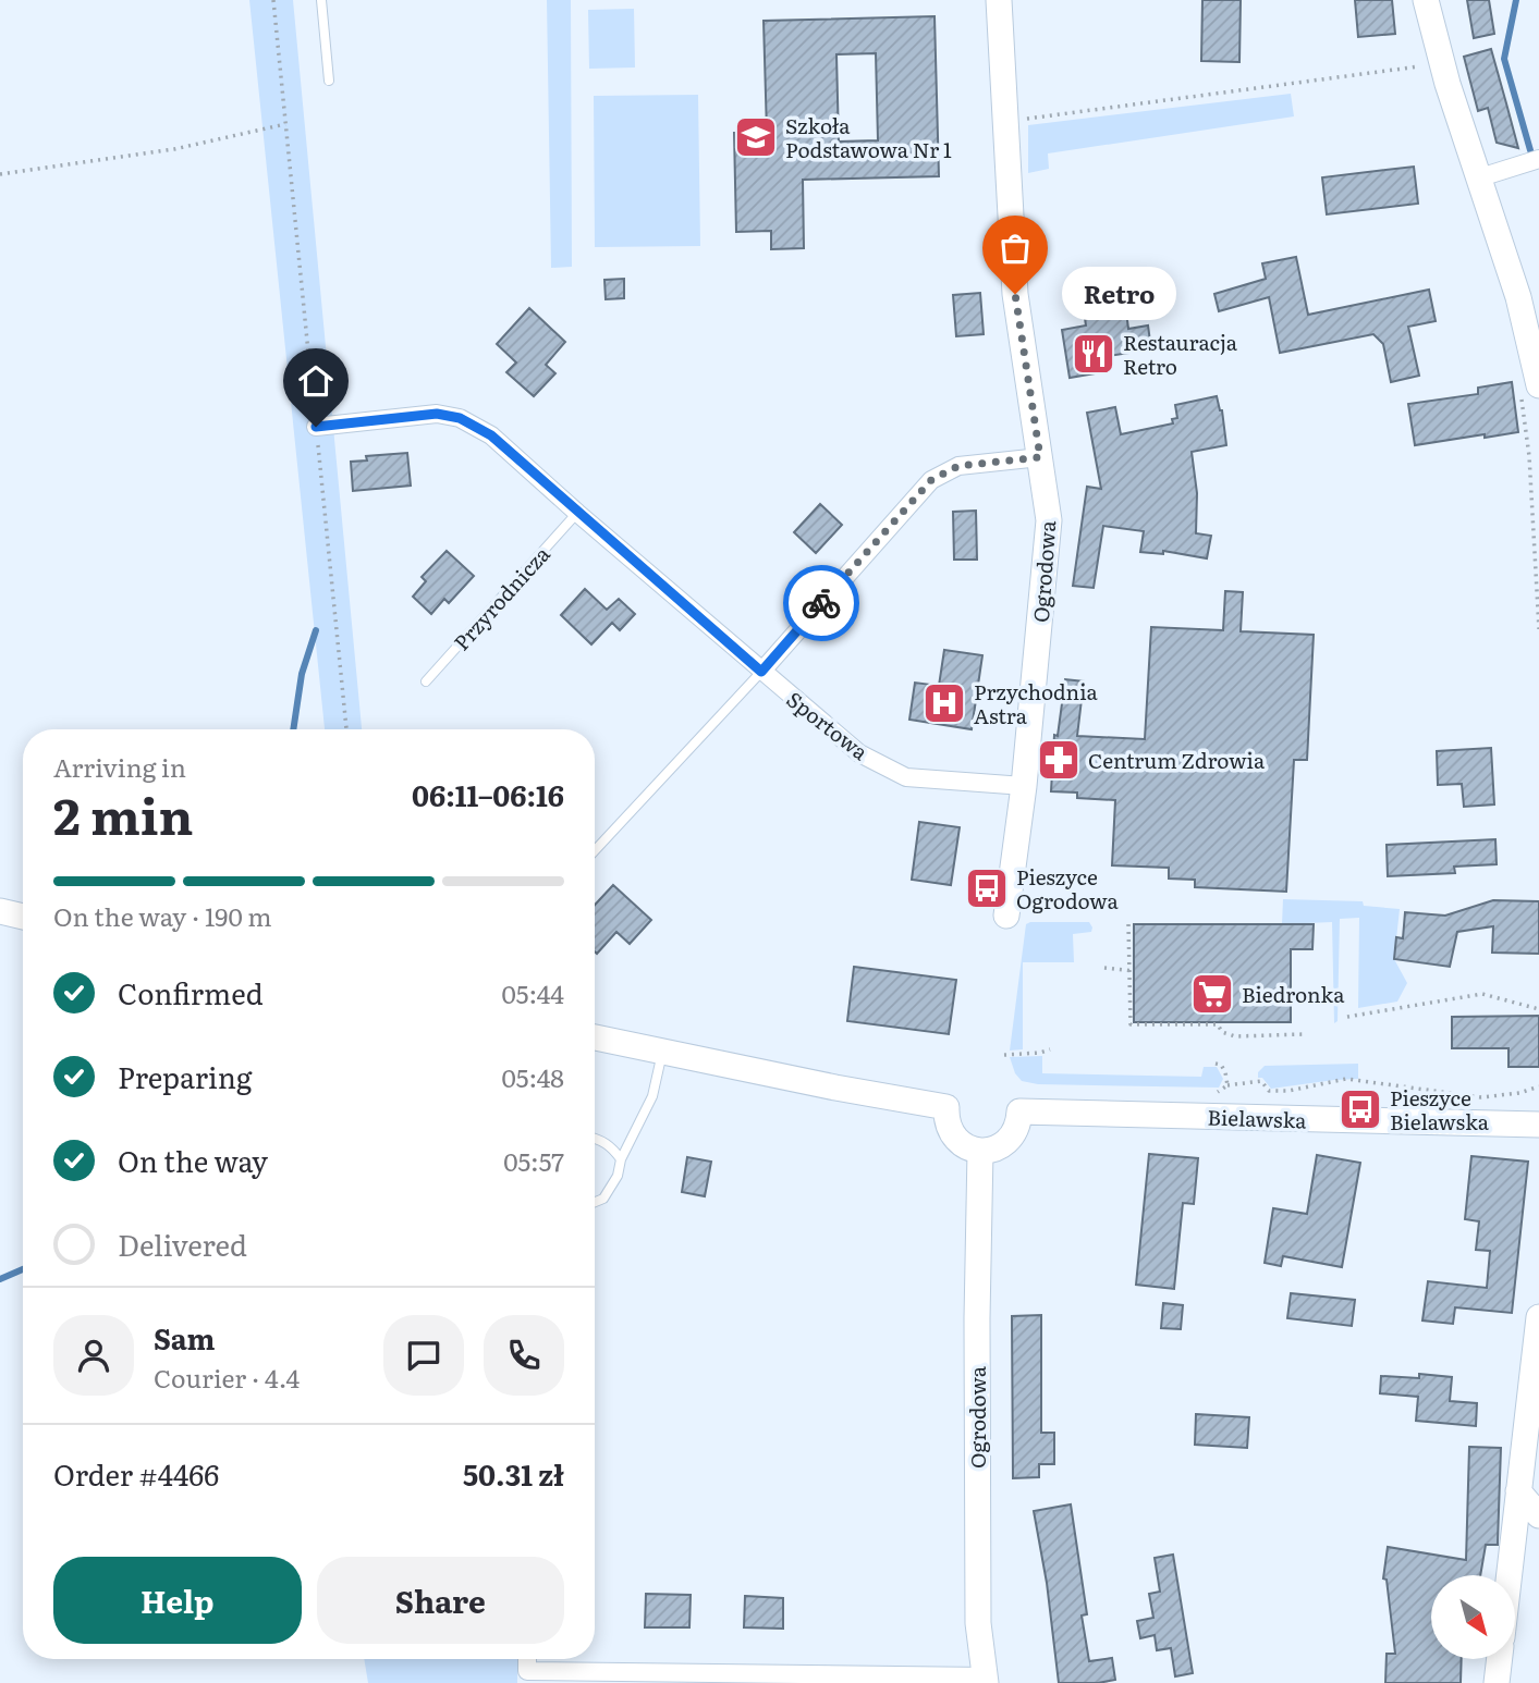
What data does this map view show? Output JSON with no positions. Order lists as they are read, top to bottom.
{
  "streets": {
    "street": ["Ogrodowa", "Sportowa", "Bielawska"],
    "lane": ["Przyrodnicza"]
  },
  "crossings": [
    ["Ogrodowa", "Sportowa"],
    ["Ogrodowa", "Bielawska"],
    ["Przyrodnicza", "Sportowa"]
  ],
  "places": {
    "school or university": ["Szkoła Podstawowa Nr 1"],
    "other": ["Retro"],
    "restaurant": ["Restauracja Retro"],
    "hospital": ["Przychodnia Astra"],
    "pharmacy": ["Centrum Zdrowia"],
    "bus stop": ["Pieszyce Ogrodowa", "Pieszyce Bielawska"],
    "supermarket": ["Biedronka"]
  },
  "north": "bottom right",
  "page": {
    "bubble": "Retro",
    "heading": ["2 min", "Arriving in", "06:11–06:16"],
    "panel": [
      "Sam",
      "Courier · 4.4",
      "Order #4466",
      "50.31 zł"
    ],
    "bar": "On the way · 190 m",
    "list": [
      ["Confirmed", "05:44"],
      ["Preparing", "05:48"],
      ["On the way", "05:57"],
      "Delivered"
    ],
    "buttons": ["Help", "Share"]
  }
}
